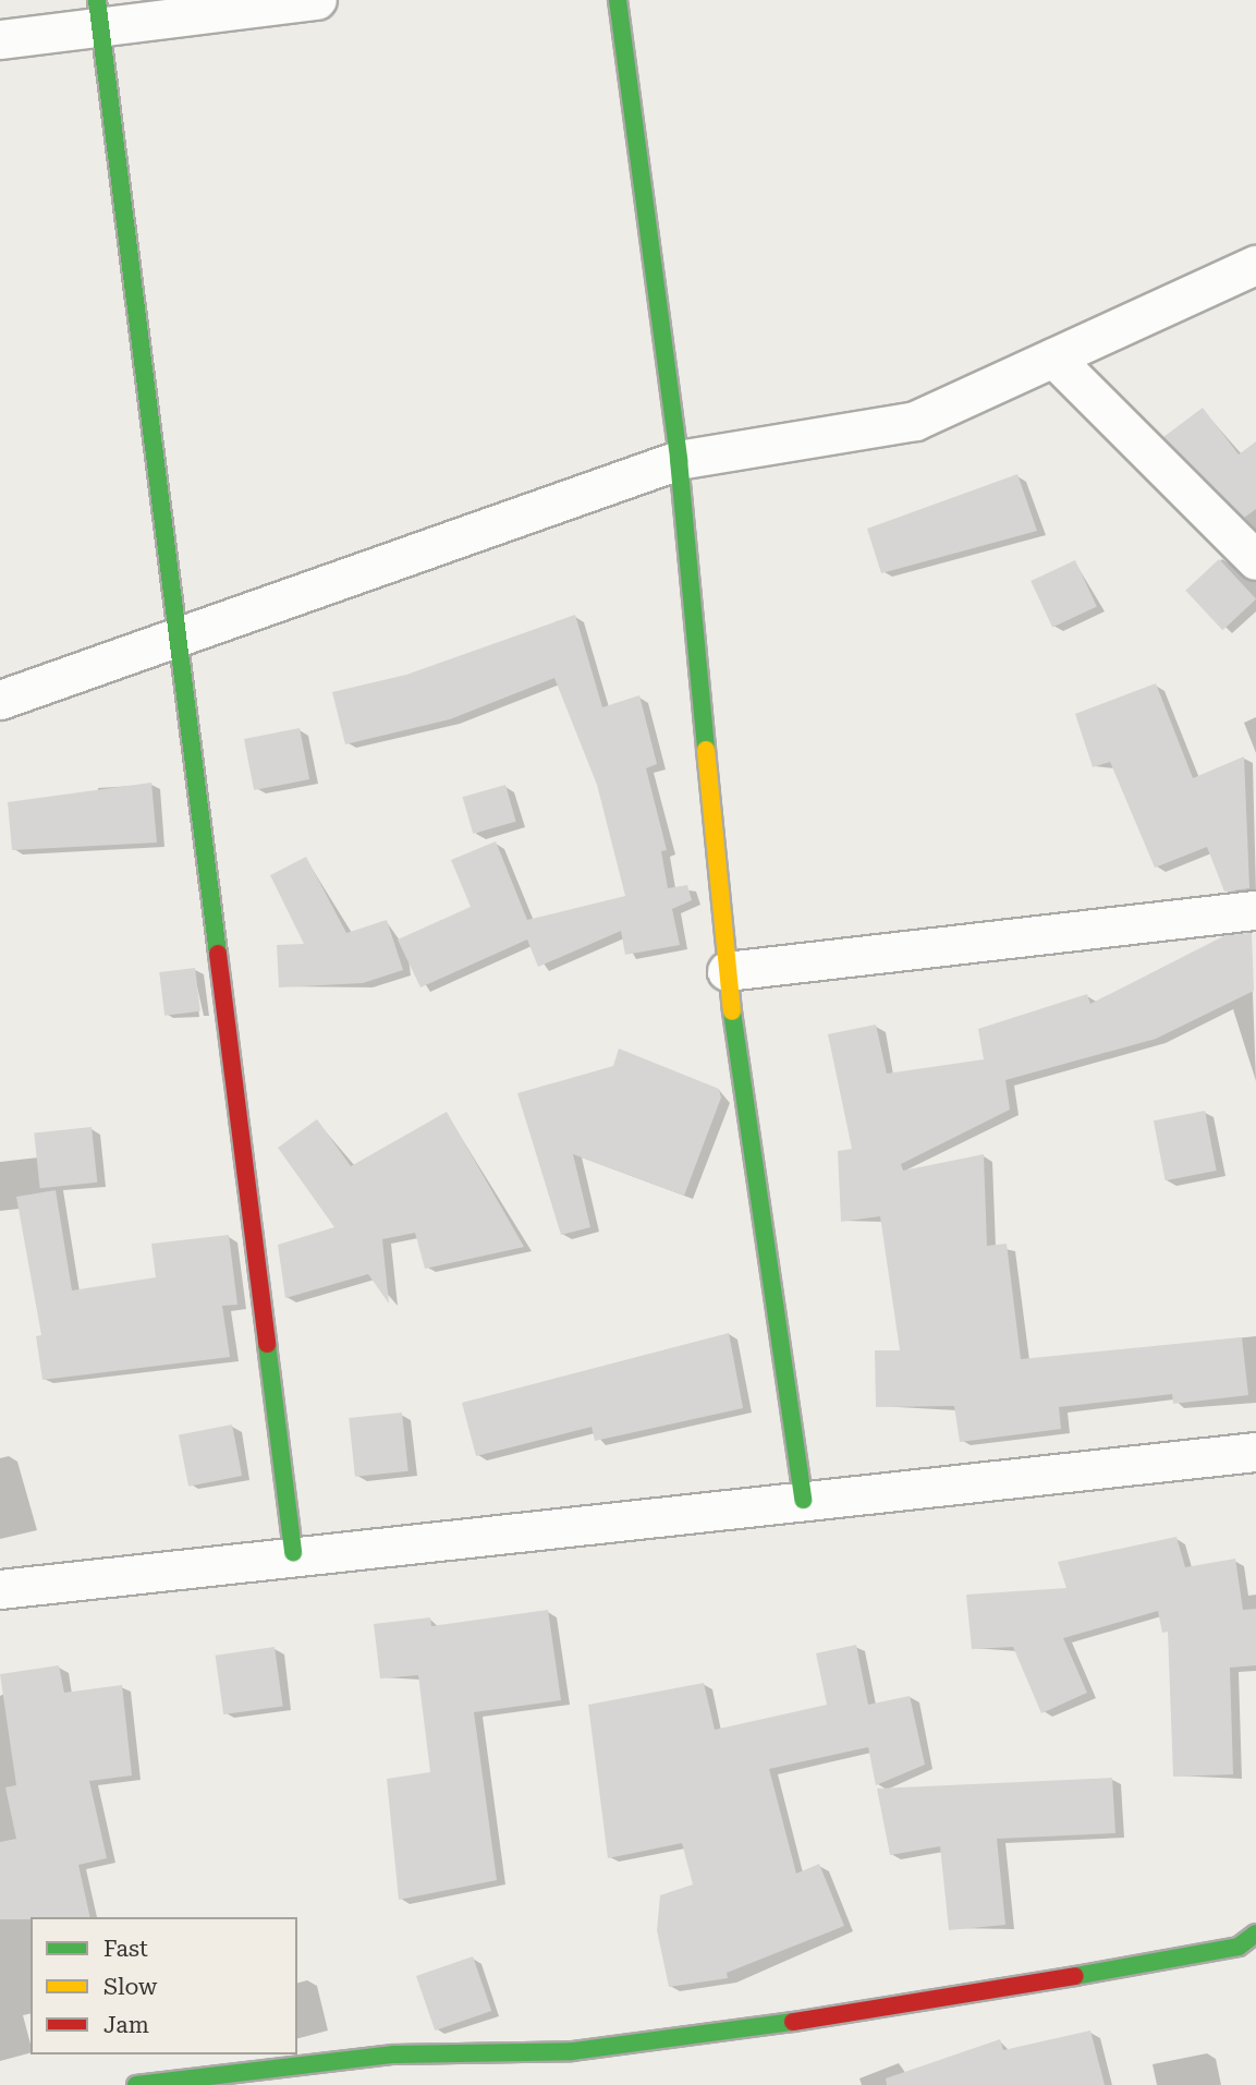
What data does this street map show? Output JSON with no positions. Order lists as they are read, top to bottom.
{
  "legend": ["Fast", "Slow", "Jam"]
}
